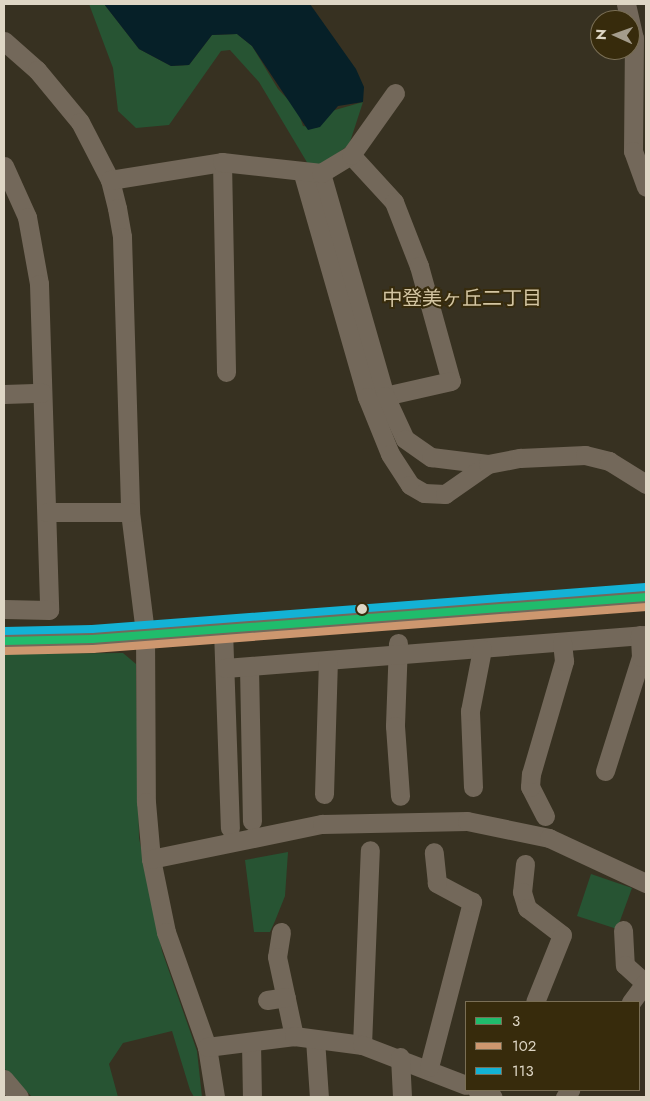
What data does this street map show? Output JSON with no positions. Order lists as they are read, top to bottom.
{
  "districts": ["中登美ヶ丘二丁目"],
  "lines": ["transit line 113", "transit line 3", "transit line 102"],
  "legend": ["3", "102", "113"],
  "north": "left"
}
